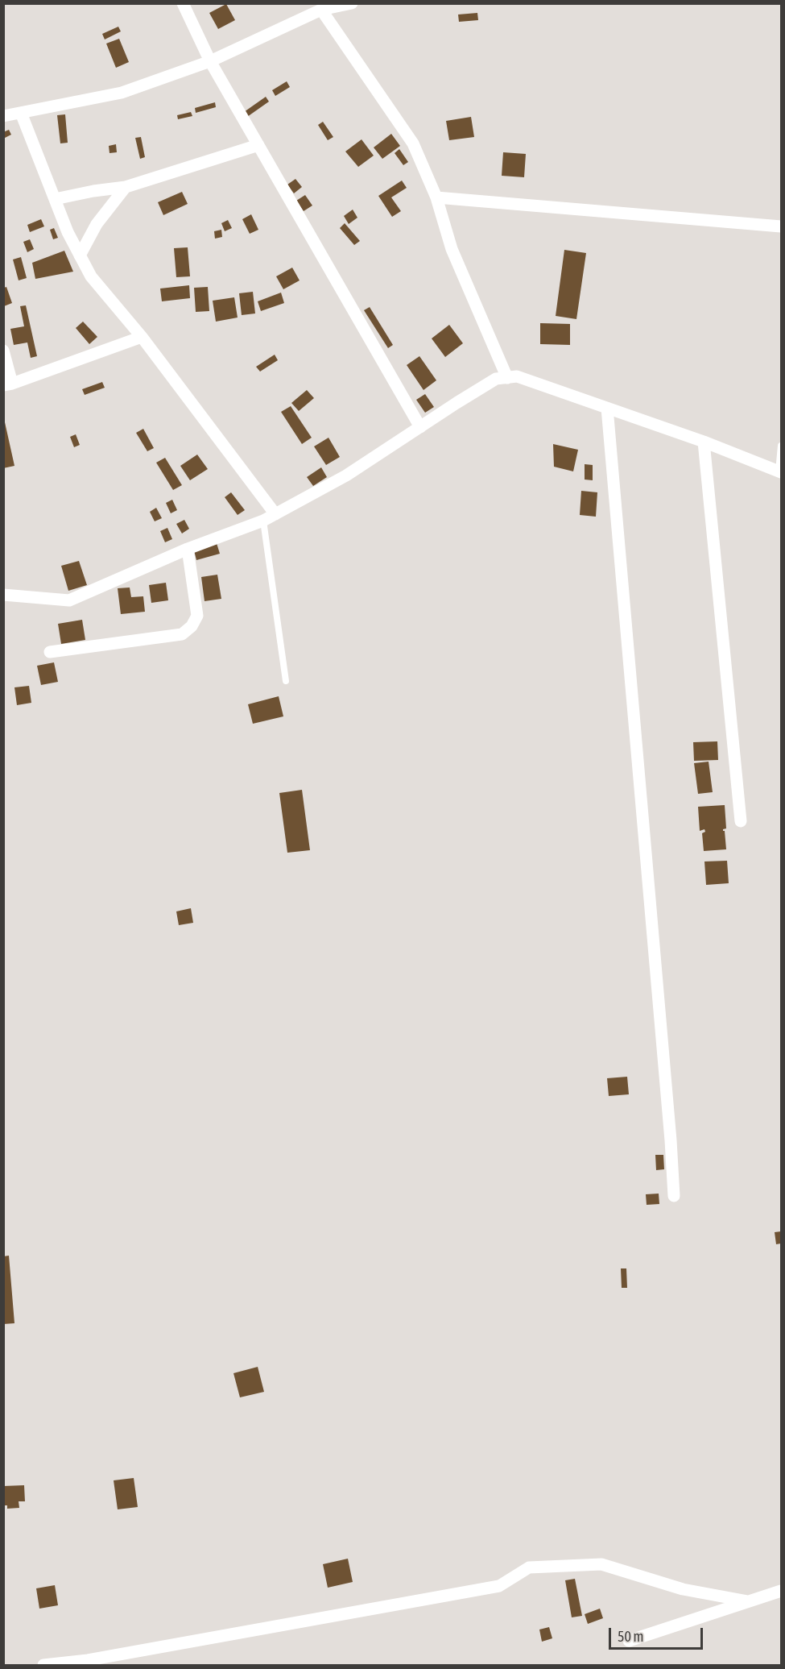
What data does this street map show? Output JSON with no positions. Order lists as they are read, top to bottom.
{
  "scale_bar": "50 m"
}
